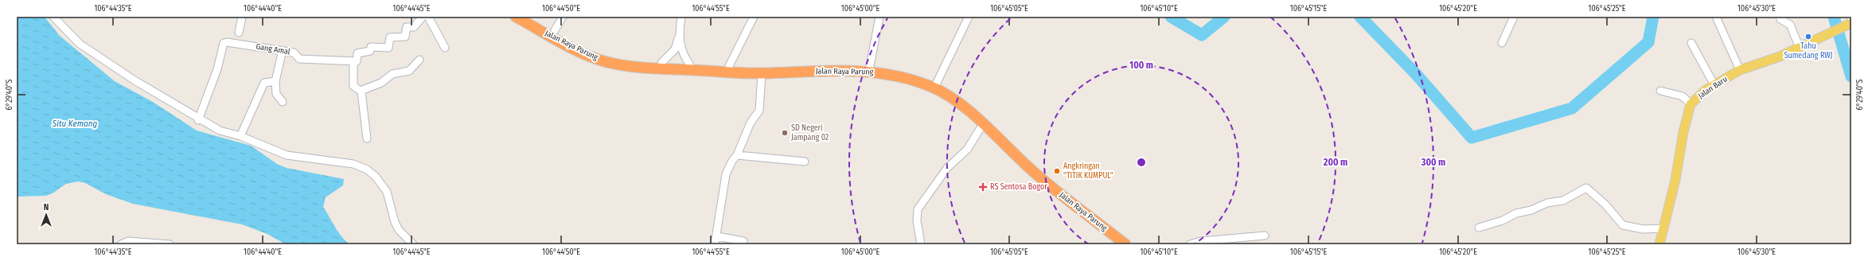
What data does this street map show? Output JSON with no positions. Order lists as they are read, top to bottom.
{
  "streets": {
    "highway": ["Jalan Raya Parung"],
    "main road": ["Jalan Baru"],
    "street": ["Gang Amal"]
  },
  "water": ["Situ Kemang"],
  "places": {
    "other": ["Tahu Sumedang RWJ", "SD Negeri Jampang 02", "Angkringan \"TITIK KUMPUL\""],
    "health": ["RS Sentosa Bogor"]
  },
  "north": "top",
  "coordinates": [
    "106°44'35\"E",
    "106°44'40\"E",
    "106°44'45\"E",
    "106°44'50\"E",
    "106°44'55\"E",
    "106°45'00\"E",
    "106°45'05\"E",
    "106°45'10\"E",
    "106°45'15\"E",
    "106°45'20\"E",
    "106°45'25\"E",
    "106°45'30\"E",
    "6°29'40\"S"
  ],
  "rings": ["100 m", "200 m", "300 m"]
}
